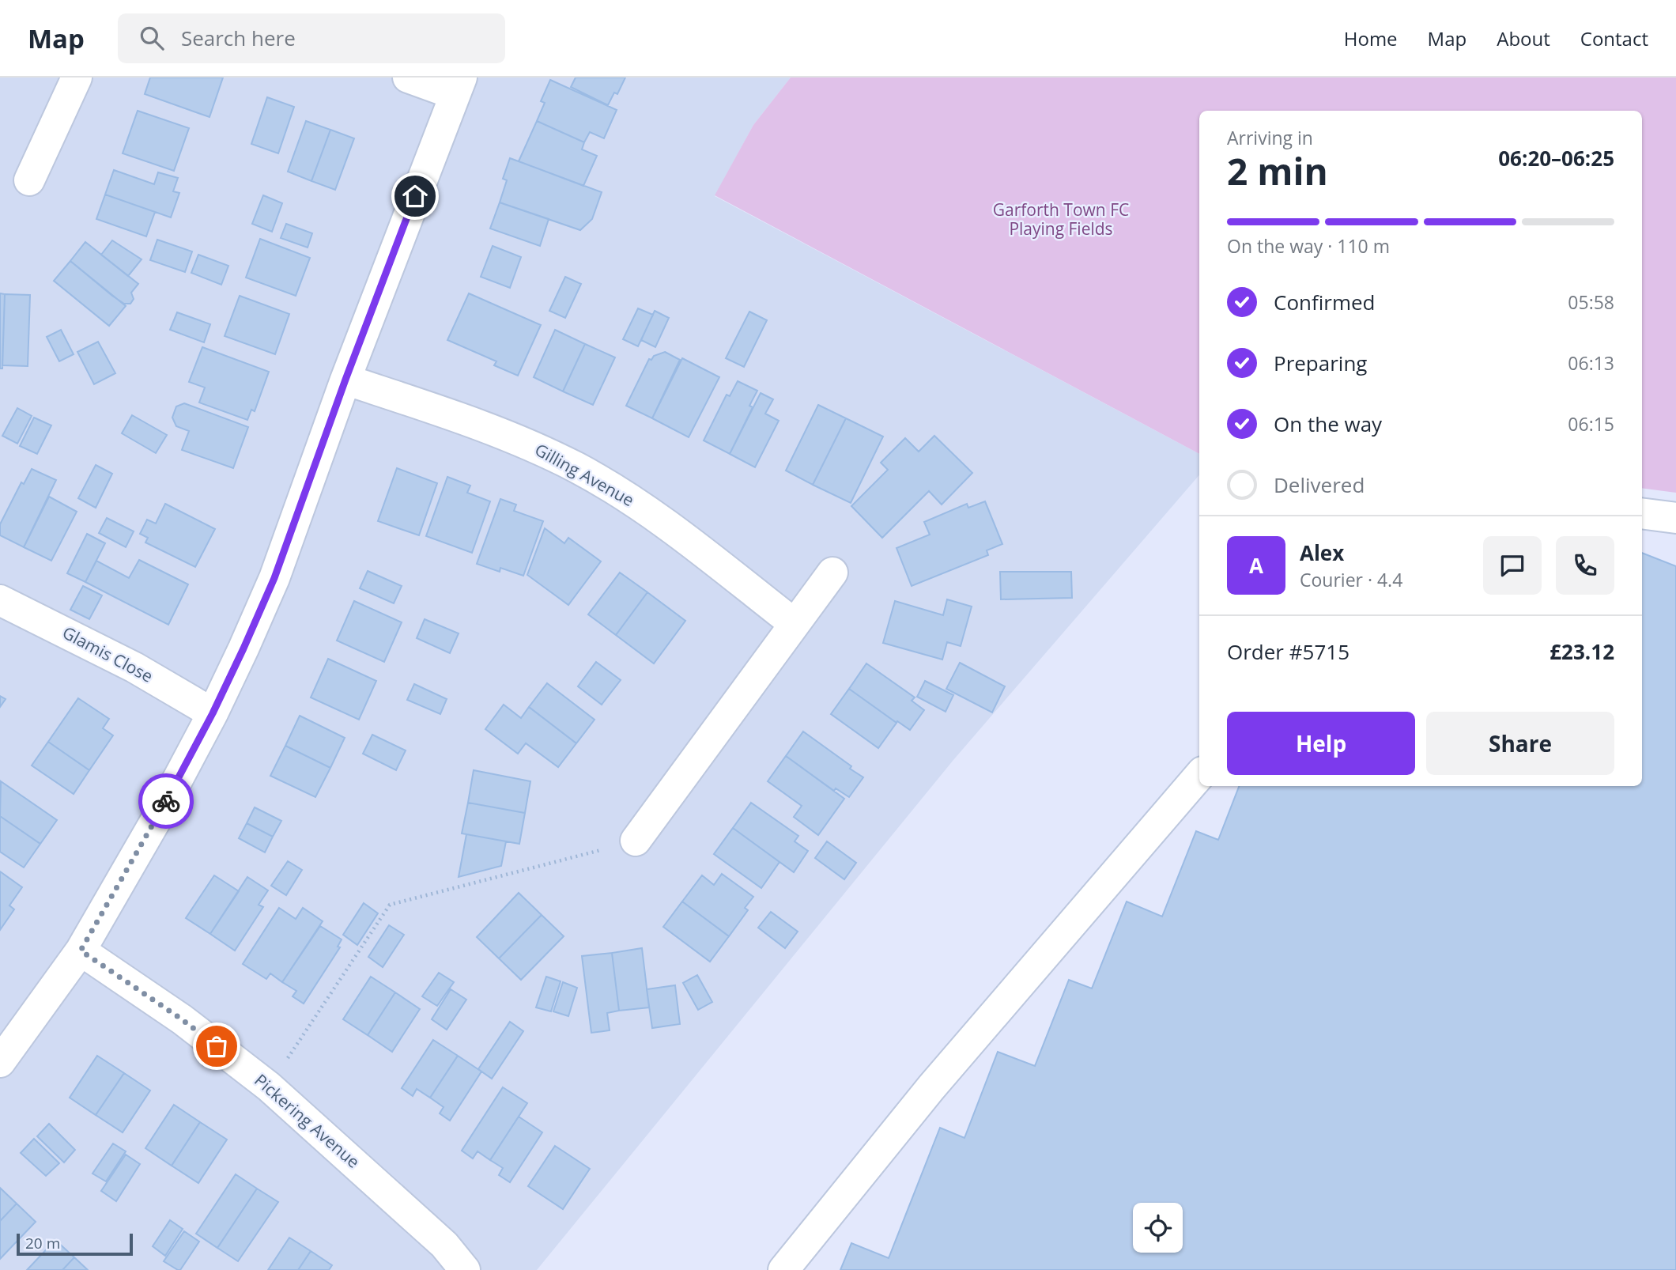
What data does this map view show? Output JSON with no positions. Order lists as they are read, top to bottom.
{
  "streets": {
    "street": ["Gilling Avenue", "Glamis Close", "Pickering Avenue"]
  },
  "parks": ["Garforth Town FC Playing Fields"],
  "scale_bar": "20 m",
  "page": {
    "header": "Map",
    "search": "Search here",
    "nav": [
      "Home",
      "Map",
      "About",
      "Contact"
    ],
    "heading": ["2 min", "Arriving in", "06:20–06:25"],
    "panel": [
      "Alex",
      "Courier · 4.4",
      "Order #5715",
      "£23.12"
    ],
    "bar": "On the way · 110 m",
    "list": [
      ["Confirmed", "05:58"],
      ["Preparing", "06:13"],
      ["On the way", "06:15"],
      "Delivered"
    ],
    "round": "A",
    "buttons": ["Help", "Share"],
    "scale": "20 m"
  }
}
